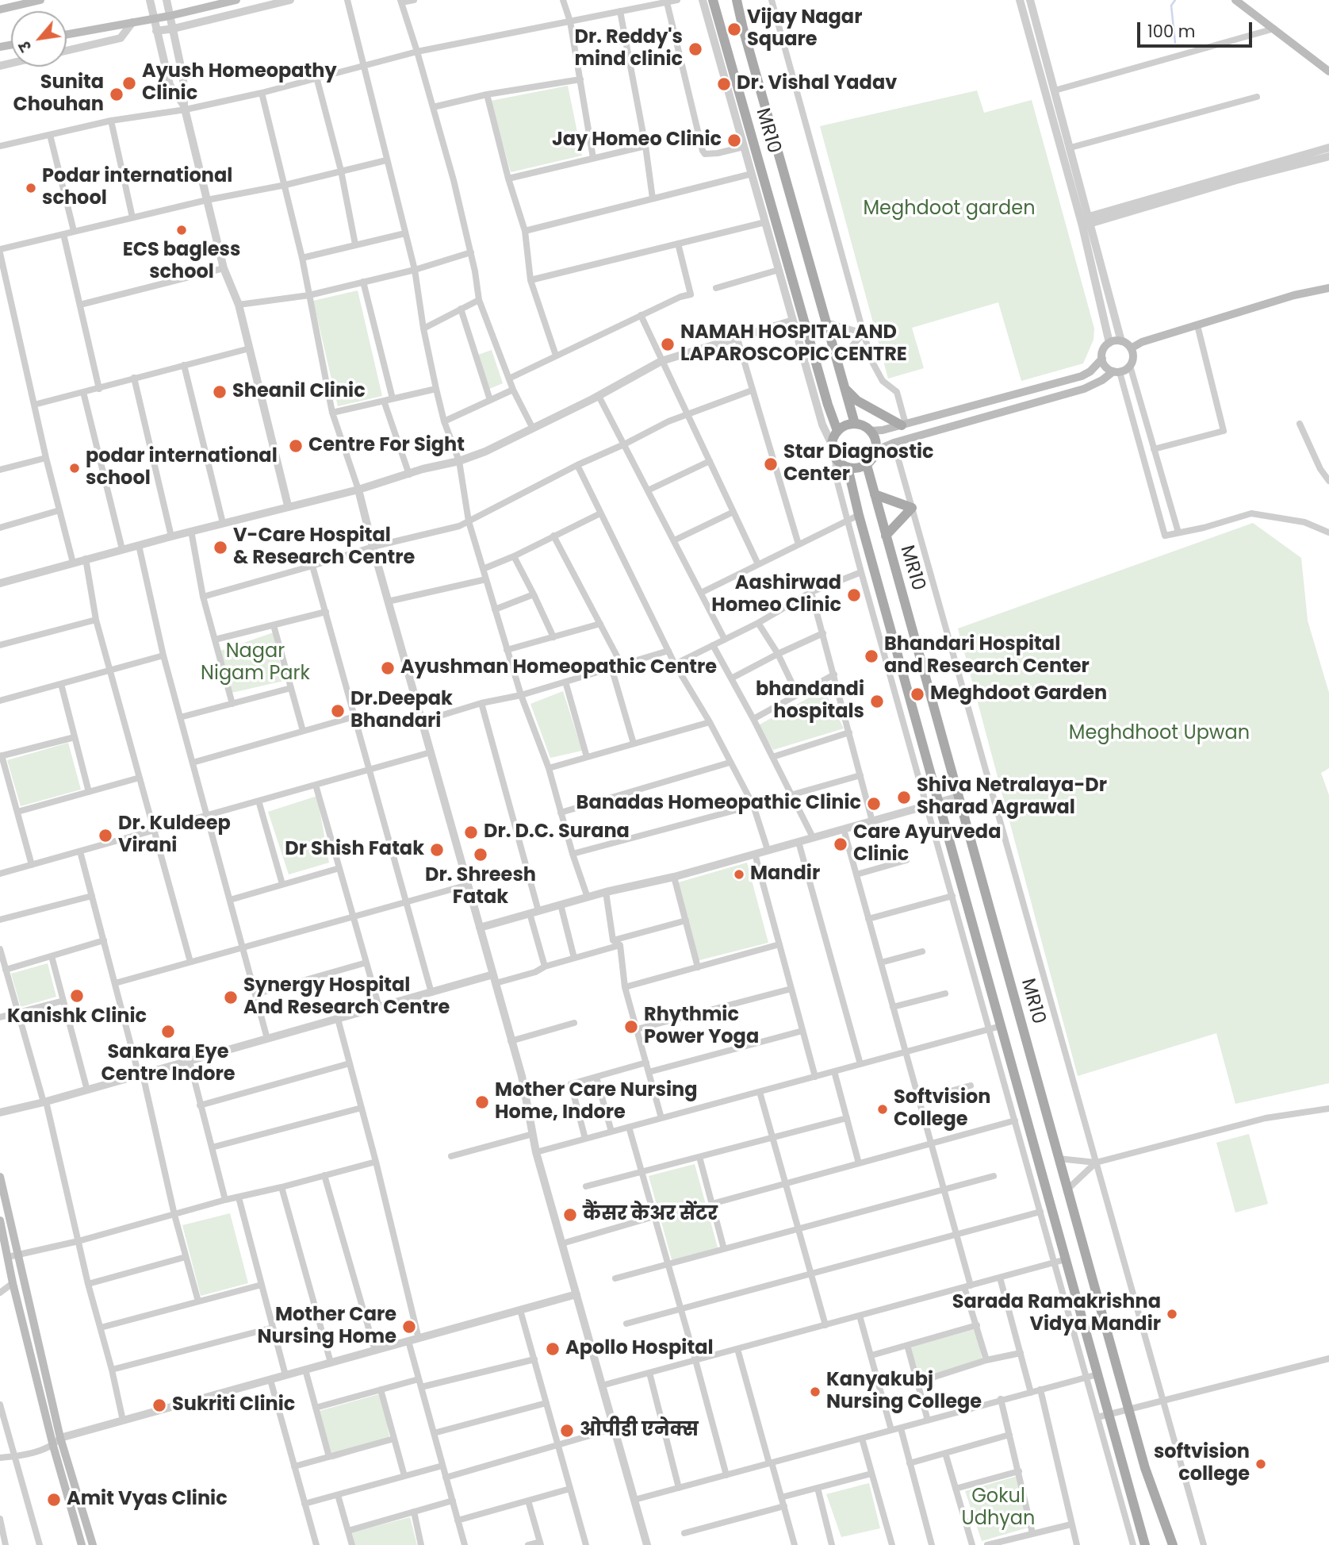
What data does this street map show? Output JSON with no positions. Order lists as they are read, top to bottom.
{
  "streets": {
    "main road": ["MR10"]
  },
  "parks": [
    "Meghdoot garden",
    "Nagar Nigam Park",
    "Meghdhoot Upwan",
    "Gokul Udhyan"
  ],
  "places": [
    "Vijay Nagar Square",
    "Dr. Reddy's mind clinic",
    "Ayush Homeopathy Clinic",
    "Dr. Vishal Yadav",
    "Sunita Chouhan",
    "Jay Homeo Clinic",
    "Podar international school",
    "ECS bagless school",
    "NAMAH HOSPITAL AND LAPAROSCOPIC CENTRE",
    "Sheanil Clinic",
    "Centre For Sight",
    "Star Diagnostic Center",
    "podar international school",
    "V-Care Hospital & Research Centre",
    "Aashirwad Homeo Clinic",
    "Bhandari Hospital and Research Center",
    "Ayushman Homeopathic Centre",
    "Meghdoot Garden",
    "bhandandi hospitals",
    "Dr.Deepak Bhandari",
    "Shiva Netralaya-Dr Sharad Agrawal",
    "Banadas Homeopathic Clinic",
    "Dr. D.C. Surana",
    "Dr. Kuldeep Virani",
    "Care Ayurveda Clinic",
    "Dr Shish Fatak",
    "Dr. Shreesh Fatak",
    "Mandir",
    "Kanishk Clinic",
    "Synergy Hospital And Research Centre",
    "Rhythmic Power Yoga",
    "Sankara Eye Centre Indore",
    "Mother Care Nursing Home, Indore",
    "Softvision College",
    "कैंसर केअर सेंटर",
    "Sarada Ramakrishna Vidya Mandir",
    "Mother Care Nursing Home",
    "Apollo Hospital",
    "Kanyakubj Nursing College",
    "Sukriti Clinic",
    "ओपीडी एनेक्स",
    "softvision college",
    "Amit Vyas Clinic"
  ],
  "scale_bar": "100 m",
  "north": "bottom left"
}
